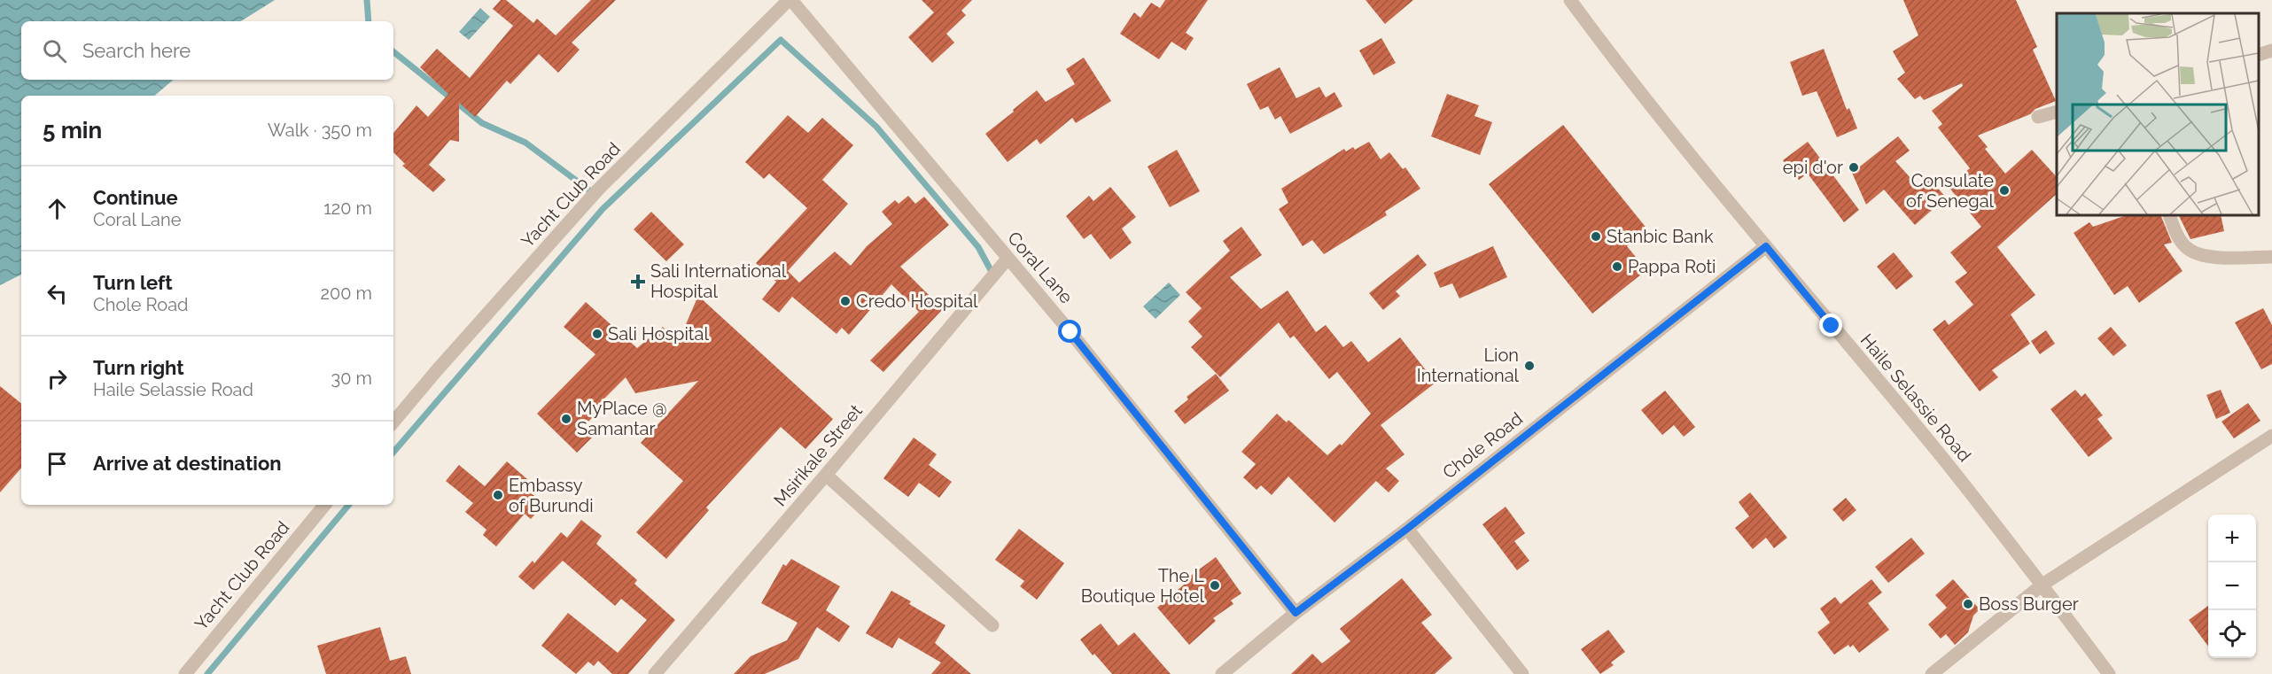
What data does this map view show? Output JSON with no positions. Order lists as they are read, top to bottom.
{
  "streets": {
    "street": [
      "Yacht Club Road",
      "Coral Lane",
      "Haile Selassie Road",
      "Chole Road",
      "Msirikale Street"
    ]
  },
  "crossings": [
    ["Yacht Club Road", "Coral Lane"],
    ["Coral Lane", "Chole Road"],
    ["Coral Lane", "Msirikale Street"],
    ["Haile Selassie Road", "Chole Road"]
  ],
  "places": {
    "other": [
      "epi d'or",
      "Consulate of Senegal",
      "Stanbic Bank",
      "Pappa Roti",
      "Credo Hospital",
      "Sali Hospital",
      "Lion International",
      "MyPlace @ Samantar",
      "Embassy of Burundi",
      "The L Boutique Hotel",
      "Boss Burger"
    ],
    "health": ["Sali International Hospital"]
  },
  "page": {
    "search": "Search here",
    "heading": ["5 min", "Walk · 350 m"],
    "list": [
      ["Continue", "Coral Lane", "120 m"],
      ["Turn left", "Chole Road", "200 m"],
      ["Turn right", "Haile Selassie Road", "30 m"],
      "Arrive at destination"
    ],
    "map_buttons": ["+", "−"]
  }
}
